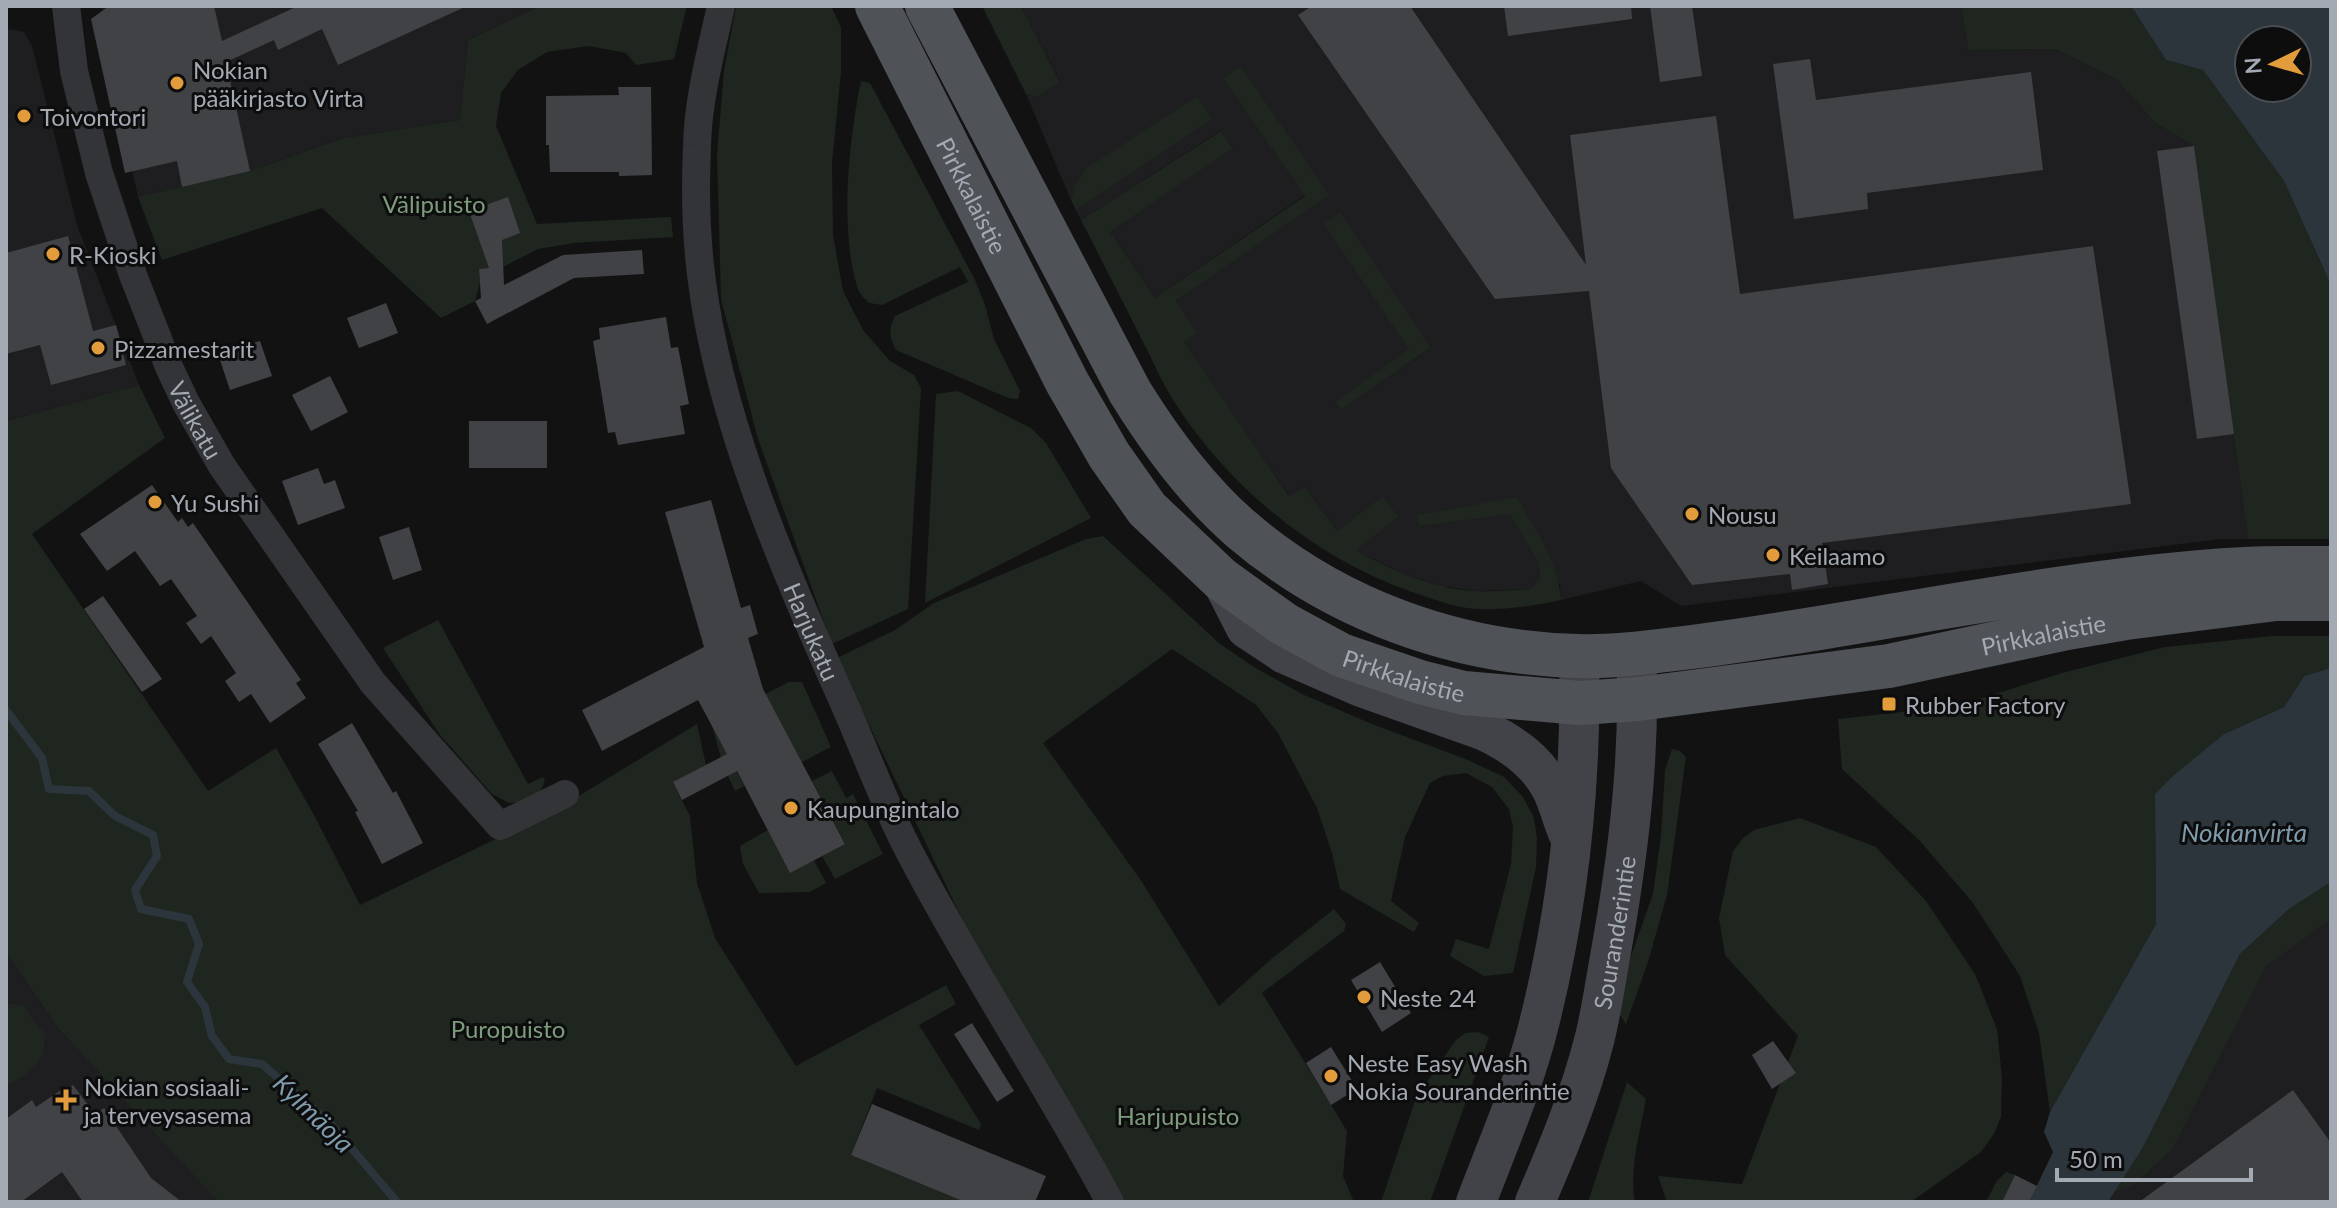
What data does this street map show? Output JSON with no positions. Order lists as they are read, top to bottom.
{
  "streets": {
    "main road": ["Pirkkalaistie"],
    "street": ["Välikatu", "Harjukatu", "Souranderintie"]
  },
  "crossings": [
    ["Pirkkalaistie", "Souranderintie"]
  ],
  "water": ["Nokianvirta", "Kylmäoja"],
  "parks": ["Välipuisto", "Puropuisto", "Harjupuisto"],
  "places": {
    "other": [
      "Nokian pääkirjasto Virta",
      "Toivontori",
      "R-Kioski",
      "Pizzamestarit",
      "Yu Sushi",
      "Nousu",
      "Keilaamo",
      "Kaupungintalo",
      "Neste 24",
      "Neste Easy Wash Nokia Souranderintie"
    ],
    "transit": ["Rubber Factory"],
    "health": ["Nokian sosiaali- ja terveysasema"]
  },
  "scale_bar": "50 m",
  "north": "left"
}
